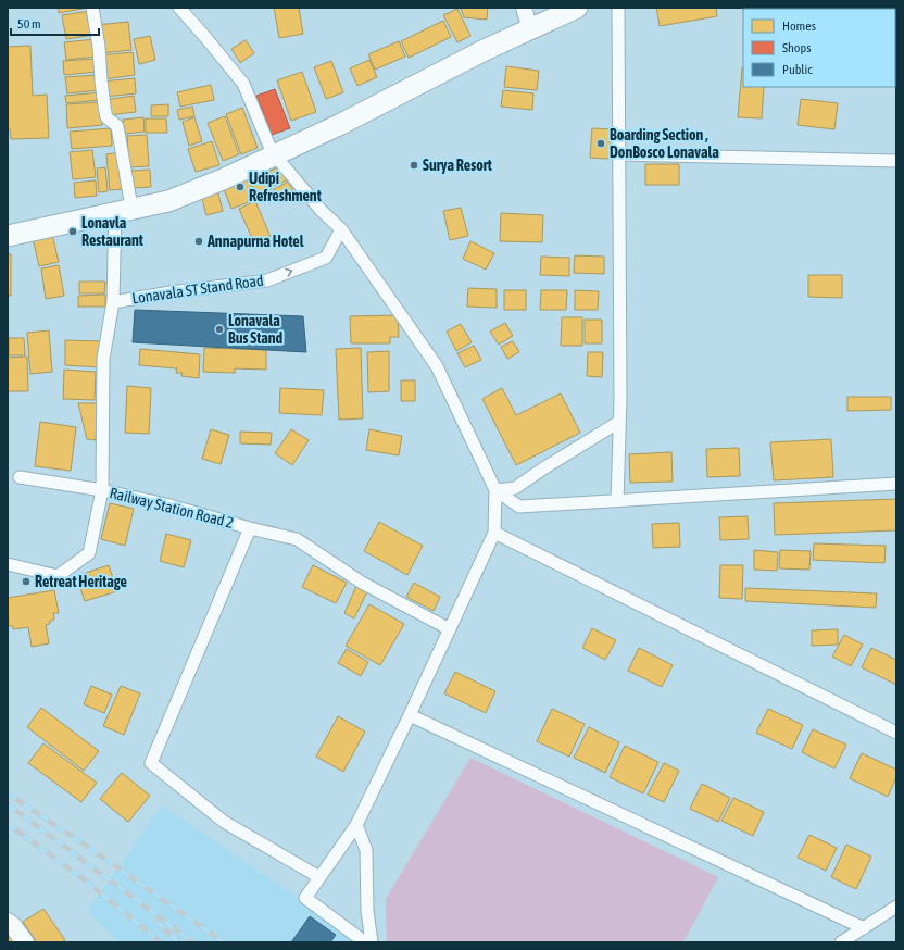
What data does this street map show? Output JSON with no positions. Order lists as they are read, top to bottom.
{
  "streets": {
    "street": ["Lonavala ST Stand Road", "Railway Station Road 2"]
  },
  "crossings": [
    ["Lonavala ST Stand Road", "Railway Station Road 2"]
  ],
  "one_way": ["Lonavala ST Stand Road"],
  "places": [
    "Boarding Section , DonBosco Lonavala",
    "Surya Resort",
    "Udipi Refreshment",
    "Lonavla Restaurant",
    "Annapurna Hotel",
    "Lonavala Bus Stand",
    "Retreat Heritage"
  ],
  "legend": ["Homes", "Shops", "Public"],
  "scale_bar": "50 m"
}
